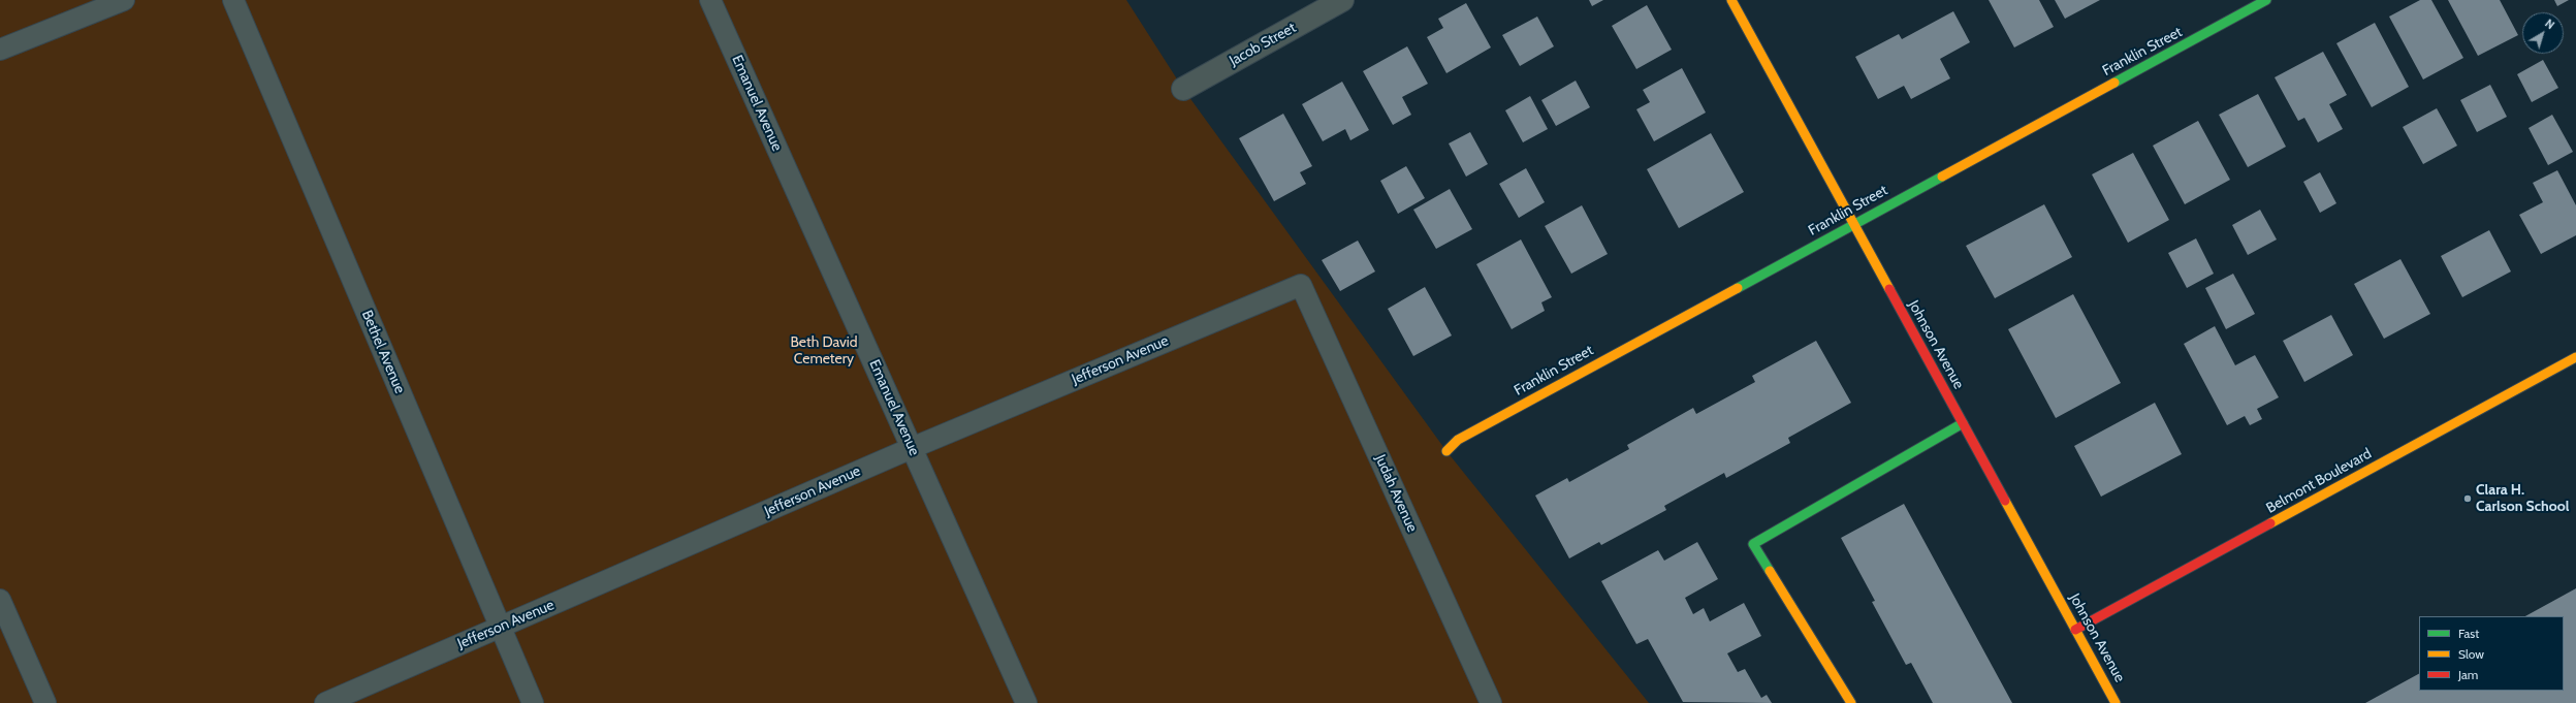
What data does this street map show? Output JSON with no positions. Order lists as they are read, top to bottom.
{
  "streets": {
    "street": [
      "Jacob Street",
      "Franklin Street",
      "Johnson Avenue",
      "Belmont Boulevard"
    ],
    "lane": [
      "Emanuel Avenue",
      "Bethel Avenue",
      "Jefferson Avenue",
      "Judah Avenue"
    ]
  },
  "crossings": [
    ["Franklin Street", "Johnson Avenue"],
    ["Emanuel Avenue", "Jefferson Avenue"],
    ["Johnson Avenue", "Belmont Boulevard"],
    ["Bethel Avenue", "Jefferson Avenue"],
    ["Jefferson Avenue", "Judah Avenue"]
  ],
  "parks": ["Beth David Cemetery"],
  "places": ["Clara H. Carlson School"],
  "legend": ["Fast", "Slow", "Jam"],
  "north": "top right"
}
